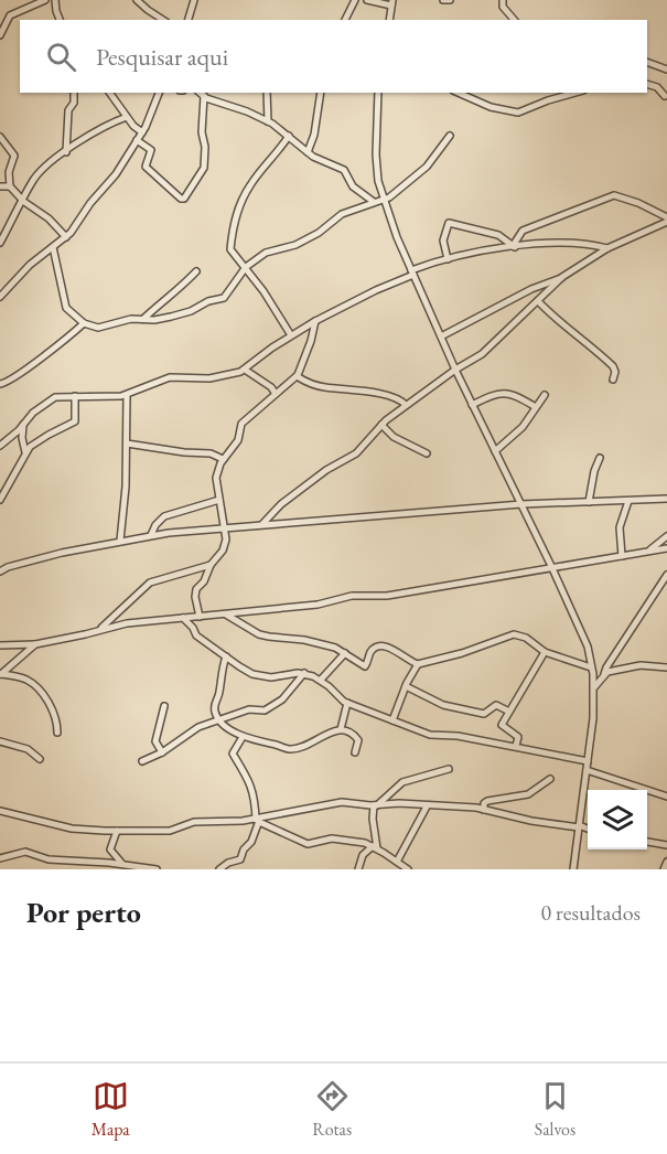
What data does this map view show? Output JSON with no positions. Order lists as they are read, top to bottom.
{
  "page": {
    "search": "Pesquisar aqui",
    "heading": ["Por perto", "0 resultados"],
    "nav": ["Mapa", "Rotas", "Salvos"]
  }
}
